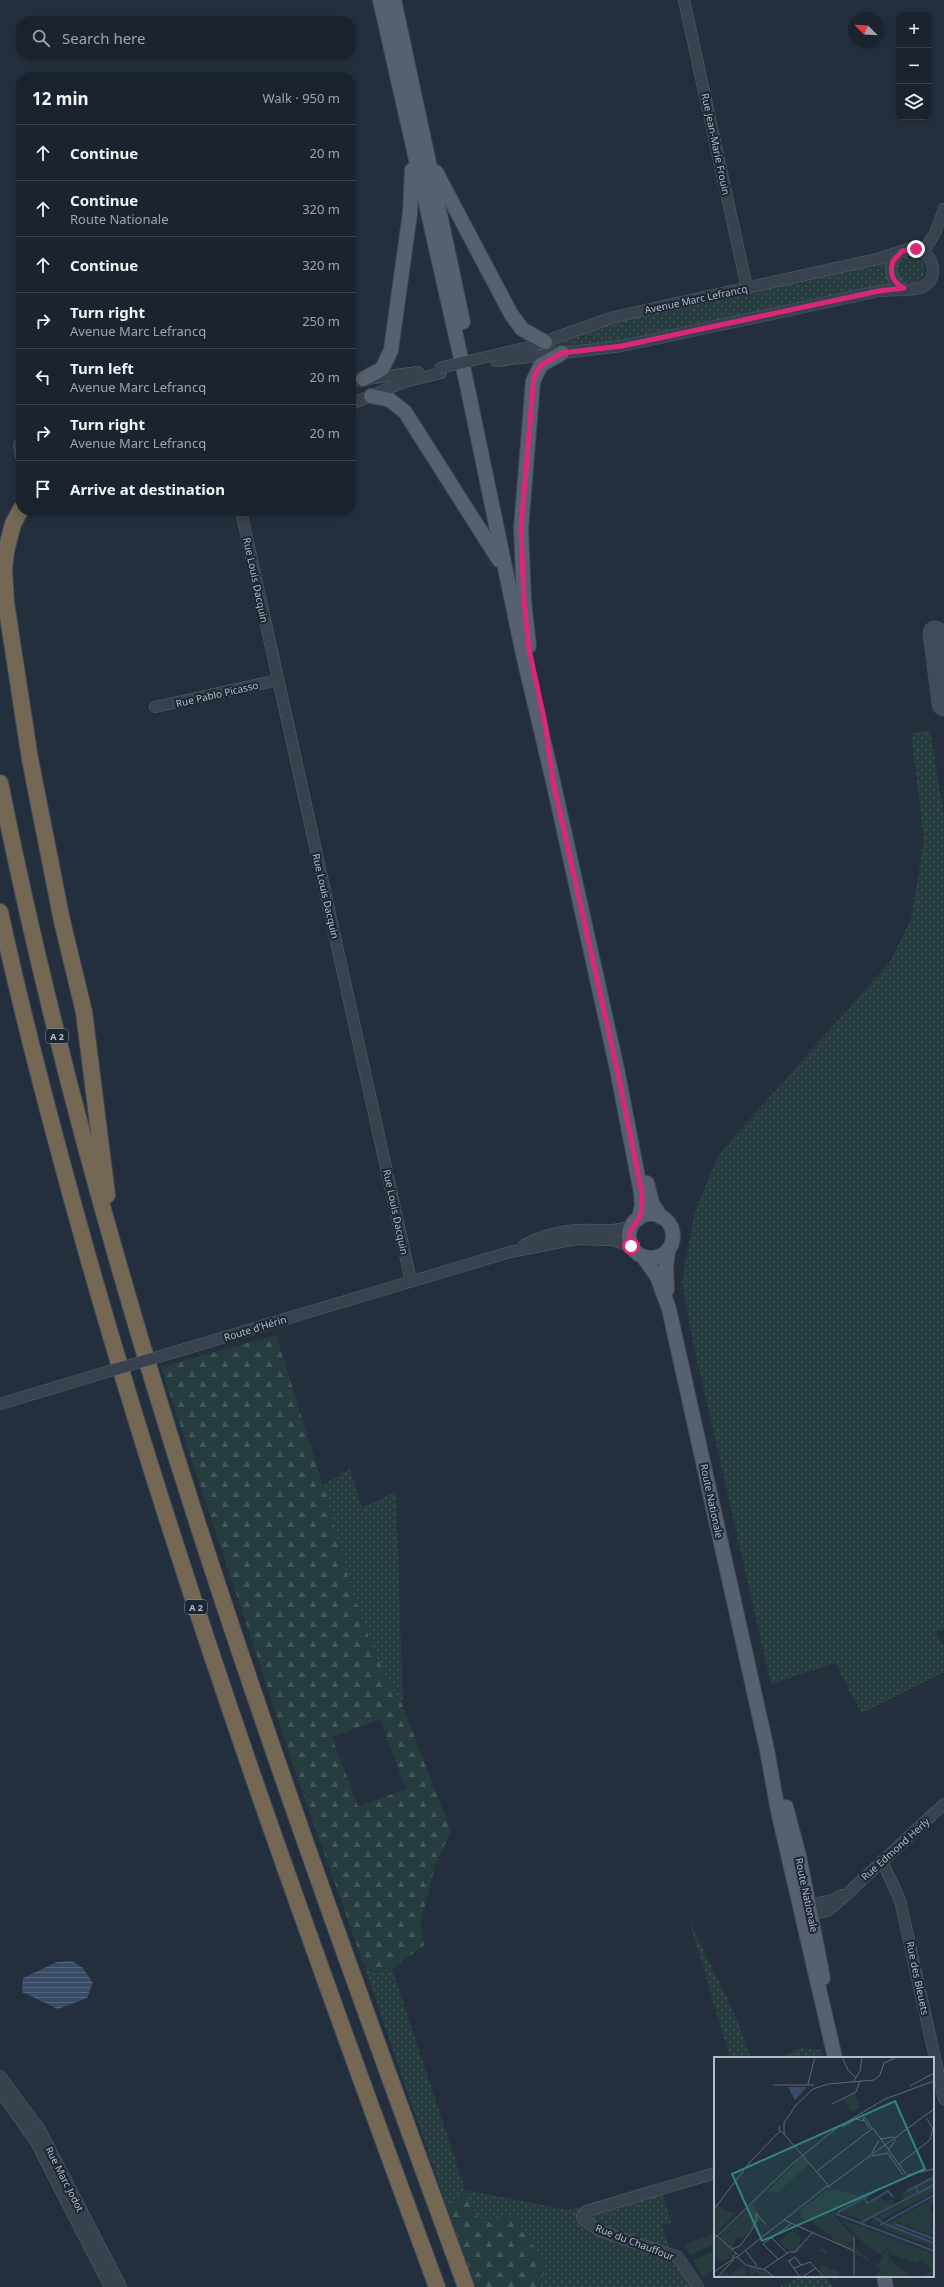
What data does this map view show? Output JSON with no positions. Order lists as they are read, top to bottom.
{
  "streets": {
    "highway": ["A 2"],
    "main road": ["Route Nationale"],
    "street": [
      "Rue Jean-Marie Frouin",
      "Avenue Marc Lefrancq",
      "Rue Louis Dacquin",
      "Rue Pablo Picasso",
      "Route d'Hérin",
      "Rue Edmond Herly",
      "Rue des Bleuets",
      "Rue Marc Jodot",
      "Rue du Chauffour"
    ]
  },
  "crossings": [
    ["Rue Jean-Marie Frouin", "Avenue Marc Lefrancq"],
    ["Rue Louis Dacquin", "Rue Pablo Picasso"],
    ["Rue Louis Dacquin", "Route d'Hérin"],
    ["Route d'Hérin", "Route Nationale"],
    ["Route Nationale", "Rue Edmond Herly"],
    ["Rue Edmond Herly", "Rue des Bleuets"]
  ],
  "north": "top left",
  "page": {
    "map_buttons": ["+", "−"],
    "search": "Search here",
    "heading": ["12 min", "Walk · 950 m"],
    "list": [
      ["Continue", "20 m"],
      ["Continue", "Route Nationale", "320 m"],
      ["Continue", "320 m"],
      ["Turn right", "Avenue Marc Lefrancq", "250 m"],
      ["Turn left", "Avenue Marc Lefrancq", "20 m"],
      ["Turn right", "Avenue Marc Lefrancq", "20 m"],
      "Arrive at destination"
    ]
  }
}
